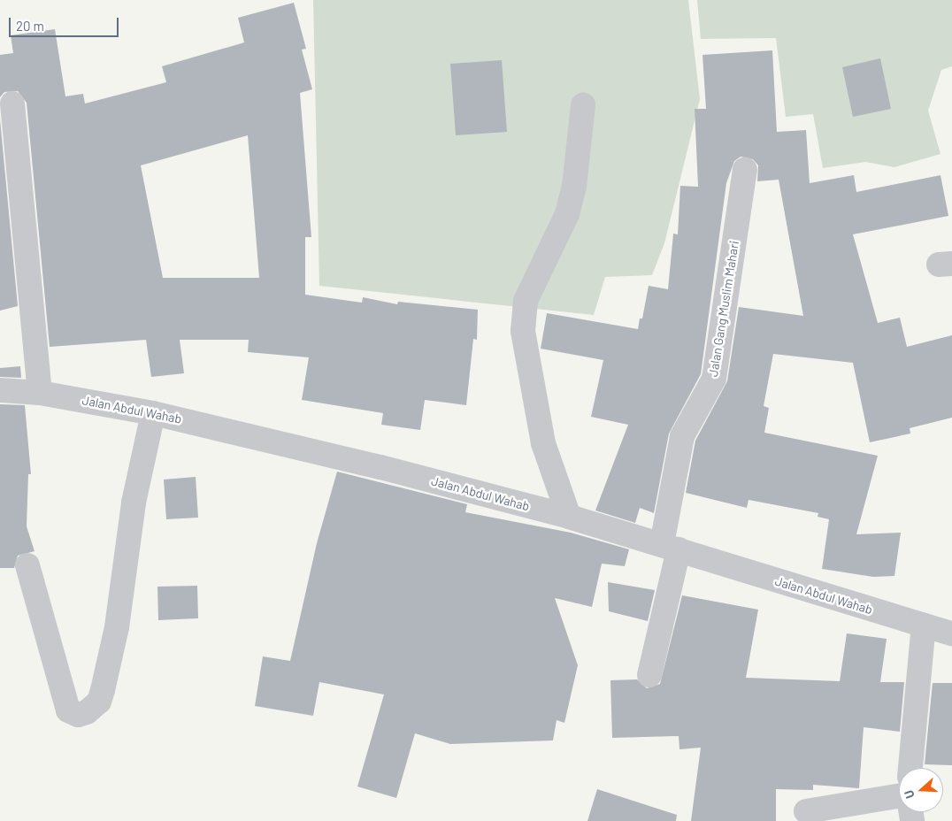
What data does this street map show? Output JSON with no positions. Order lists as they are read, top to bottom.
{
  "streets": {
    "street": ["Jalan Gang Muslim Mahari", "Jalan Abdul Wahab"]
  },
  "crossings": [
    ["Jalan Gang Muslim Mahari", "Jalan Abdul Wahab"]
  ],
  "scale_bar": "20 m",
  "north": "left"
}
